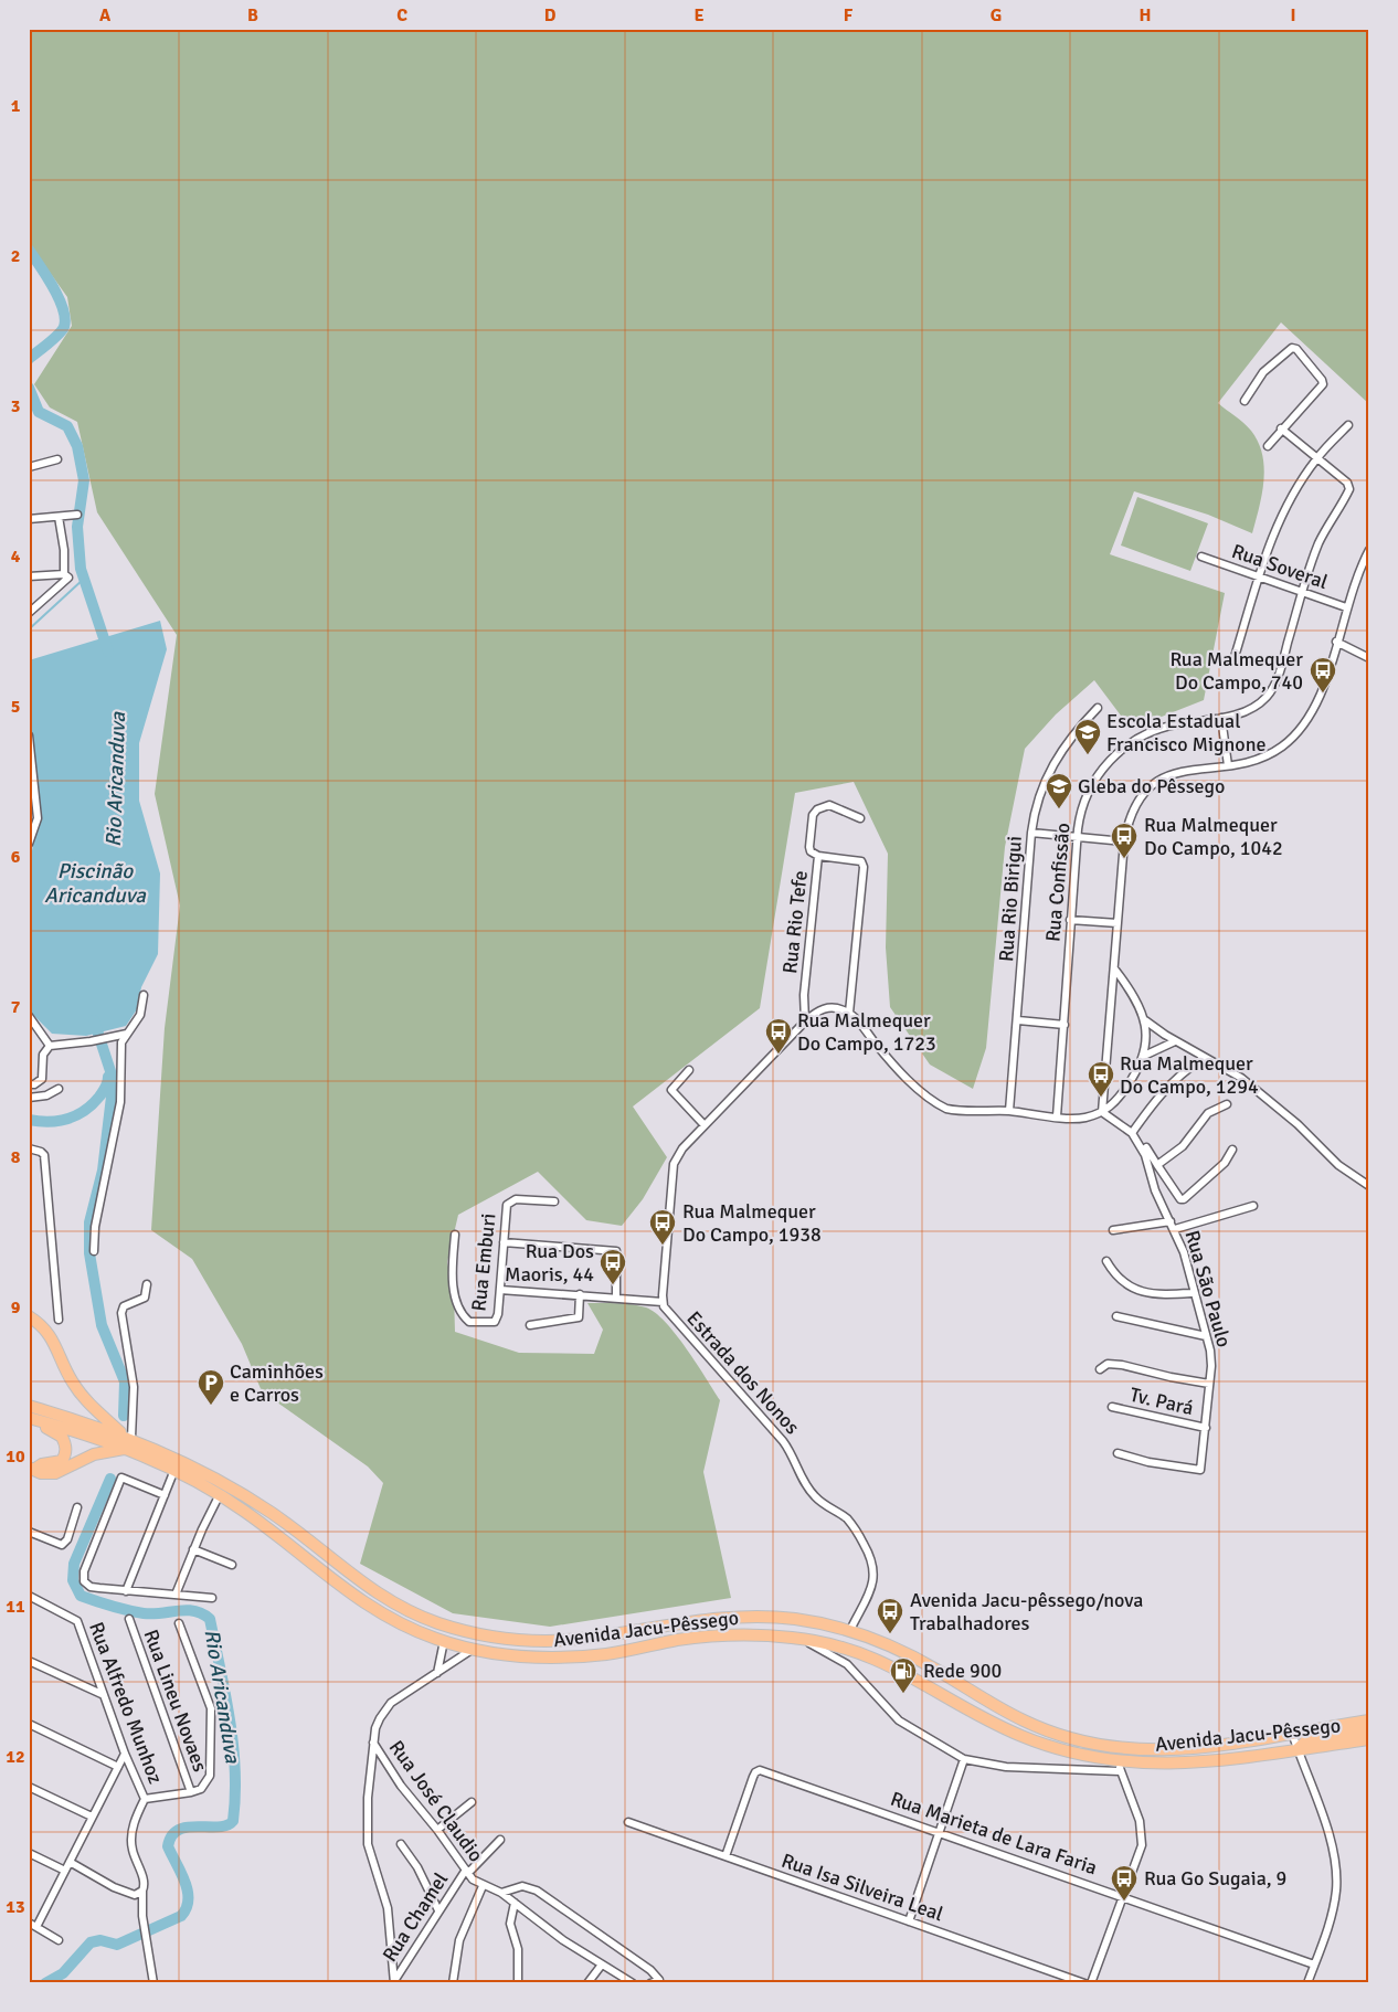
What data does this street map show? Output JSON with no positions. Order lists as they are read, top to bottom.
{
  "streets": {
    "highway": ["Avenida Jacu-Pêssego"],
    "street": [
      "Rua Soveral",
      "Rua Confissão",
      "Rua Rio Birigui",
      "Rua Rio Tefe",
      "Rua Emburi",
      "Rua São Paulo",
      "Estrada dos Nonos",
      "Tv. Pará",
      "Rua Lineu Novaes",
      "Rua Alfredo Munhoz",
      "Rua José Claudio",
      "Rua Marieta de Lara Faria",
      "Rua Isa Silveira Leal",
      "Rua Chamel"
    ]
  },
  "crossings": [
    ["Rua Soveral", "Rua Confissão"],
    ["Rua São Paulo", "Tv. Pará"],
    ["Estrada dos Nonos", "Avenida Jacu-Pêssego"],
    ["Rua José Claudio", "Rua Chamel"],
    ["Rua Marieta de Lara Faria", "Rua Isa Silveira Leal"]
  ],
  "water": ["Rio Aricanduva", "Piscinão Aricanduva"],
  "places": {
    "bus stop": [
      "Rua Malmequer Do Campo, 740",
      "Rua Malmequer Do Campo, 1042",
      "Rua Malmequer Do Campo, 1723",
      "Rua Malmequer Do Campo, 1294",
      "Rua Malmequer Do Campo, 1938",
      "Rua Dos Maoris, 44",
      "Avenida Jacu-pêssego/nova Trabalhadores",
      "Rua Go Sugaia, 9"
    ],
    "school or university": ["Escola Estadual Francisco Mignone", "Gleba do Pêssego"],
    "parking": ["Caminhões e Carros"],
    "fuel station": ["Rede 900"]
  },
  "grid": {
    "columns": [
      "A",
      "B",
      "C",
      "D",
      "E",
      "F",
      "G",
      "H",
      "I"
    ],
    "rows": [
      "1",
      "2",
      "3",
      "4",
      "5",
      "6",
      "7",
      "8",
      "9",
      "10",
      "11",
      "12",
      "13"
    ]
  }
}
